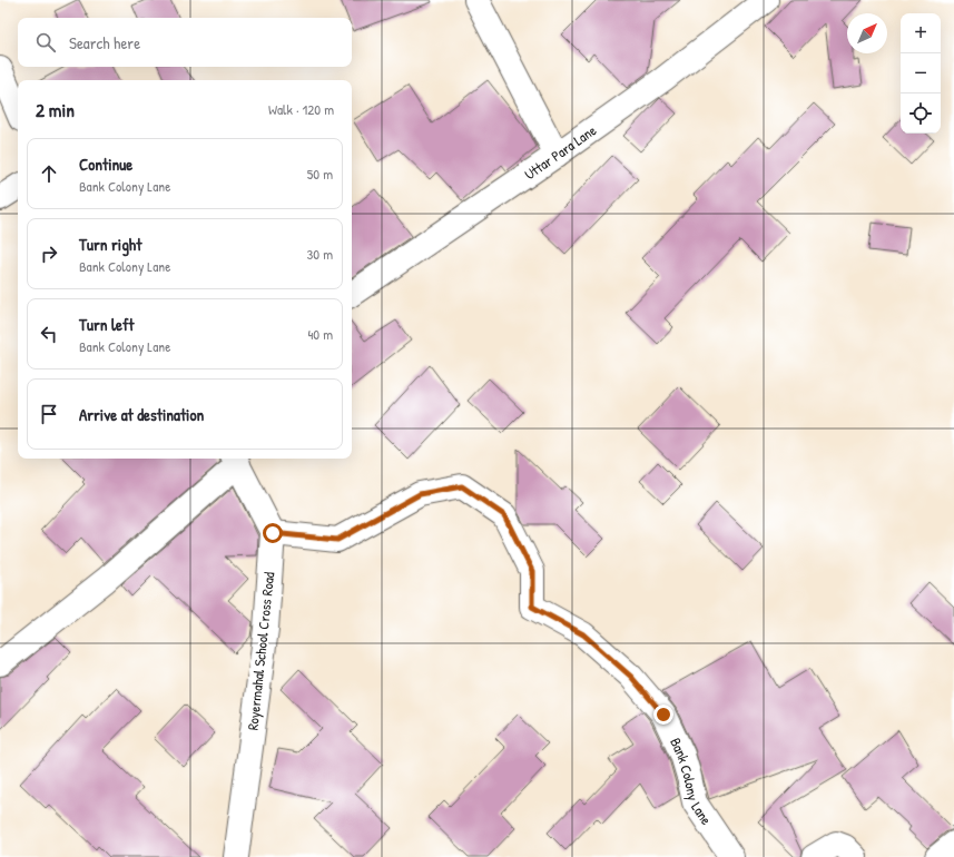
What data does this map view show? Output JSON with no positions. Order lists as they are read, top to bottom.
{
  "streets": {
    "street": ["Uttar Para Lane", "Royermahal School Cross Road", "Bank Colony Lane"]
  },
  "crossings": [
    ["Royermahal School Cross Road", "Bank Colony Lane"]
  ],
  "north": "top right",
  "page": {
    "map_buttons": ["+", "−"],
    "search": "Search here",
    "heading": ["2 min", "Walk · 120 m"],
    "list": [
      ["Continue", "Bank Colony Lane", "50 m"],
      ["Turn right", "Bank Colony Lane", "30 m"],
      ["Turn left", "Bank Colony Lane", "40 m"],
      "Arrive at destination"
    ]
  }
}
